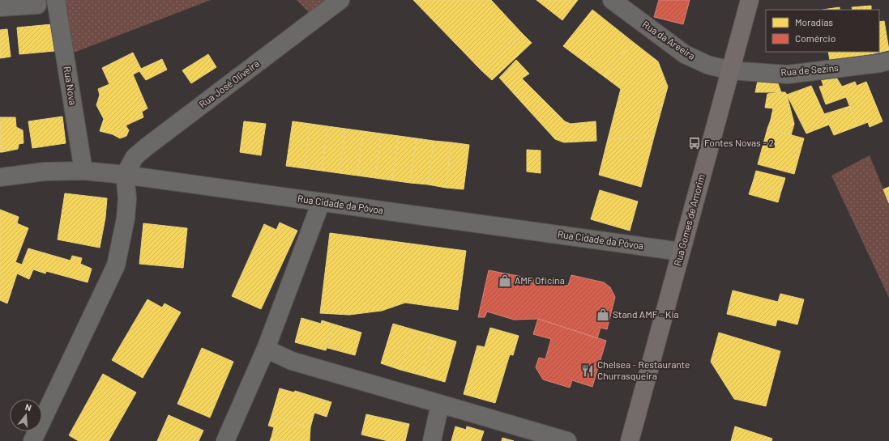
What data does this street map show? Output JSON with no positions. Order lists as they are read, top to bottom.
{
  "streets": {
    "main road": ["Rua Gomes de Amorim"],
    "street": [
      "Rua da Areeira",
      "Rua de Sezins",
      "Rua José Oliveira",
      "Rua Nova",
      "Rua Cidade da Póvoa"
    ]
  },
  "crossings": [
    ["Rua da Areeira", "Rua de Sezins"],
    ["Rua da Areeira", "Rua Gomes de Amorim"],
    ["Rua de Sezins", "Rua Gomes de Amorim"],
    ["Rua José Oliveira", "Rua Cidade da Póvoa"],
    ["Rua Nova", "Rua Cidade da Póvoa"],
    ["Rua Cidade da Póvoa", "Rua Gomes de Amorim"]
  ],
  "places": {
    "bus stop": ["Fontes Novas - 2"],
    "shop": ["AMF Oficina", "Stand AMF - Kia"],
    "restaurant": ["Chelsea - Restaurante Churrasqueira"]
  },
  "legend": ["Moradias", "Comércio"],
  "north": "top"
}
